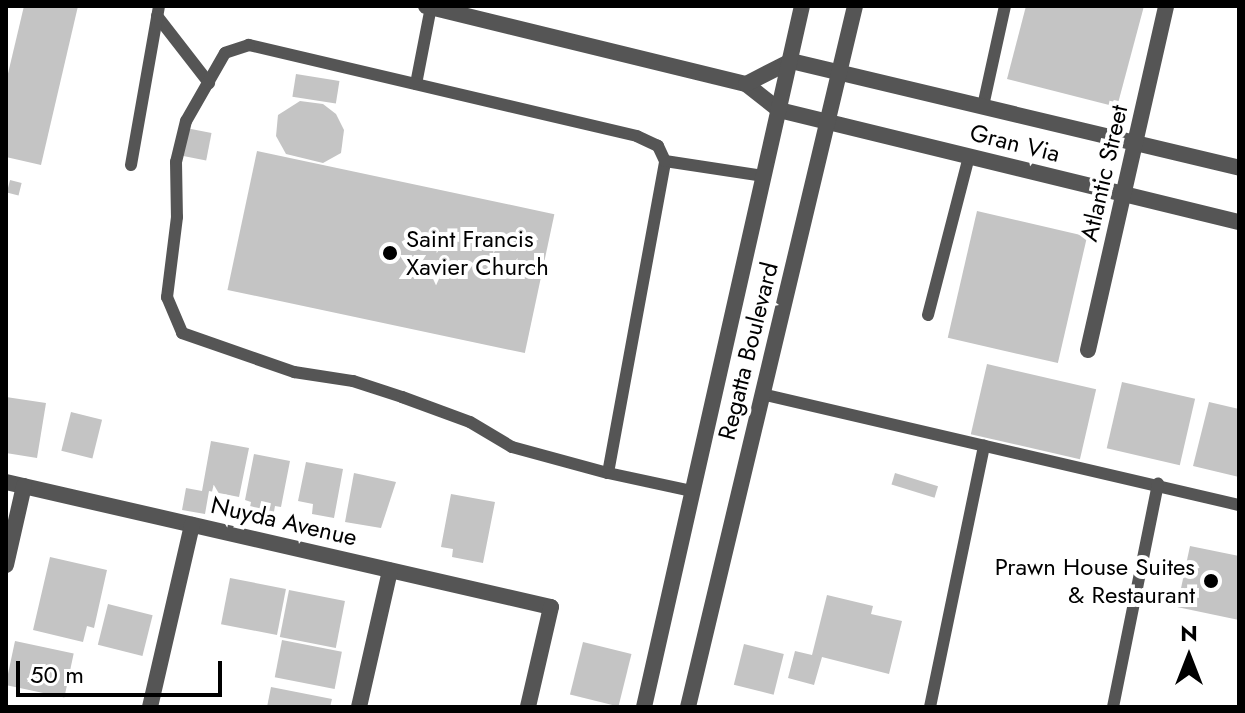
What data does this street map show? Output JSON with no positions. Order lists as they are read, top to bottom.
{
  "streets": {
    "street": [
      "Gran Via",
      "Atlantic Street",
      "Regatta Boulevard",
      "Nuyda Avenue"
    ]
  },
  "crossings": [
    ["Gran Via", "Atlantic Street"],
    ["Gran Via", "Regatta Boulevard"]
  ],
  "places": ["Saint Francis Xavier Church", "Prawn House Suites & Restaurant"],
  "scale_bar": "50 m",
  "north": "top"
}
